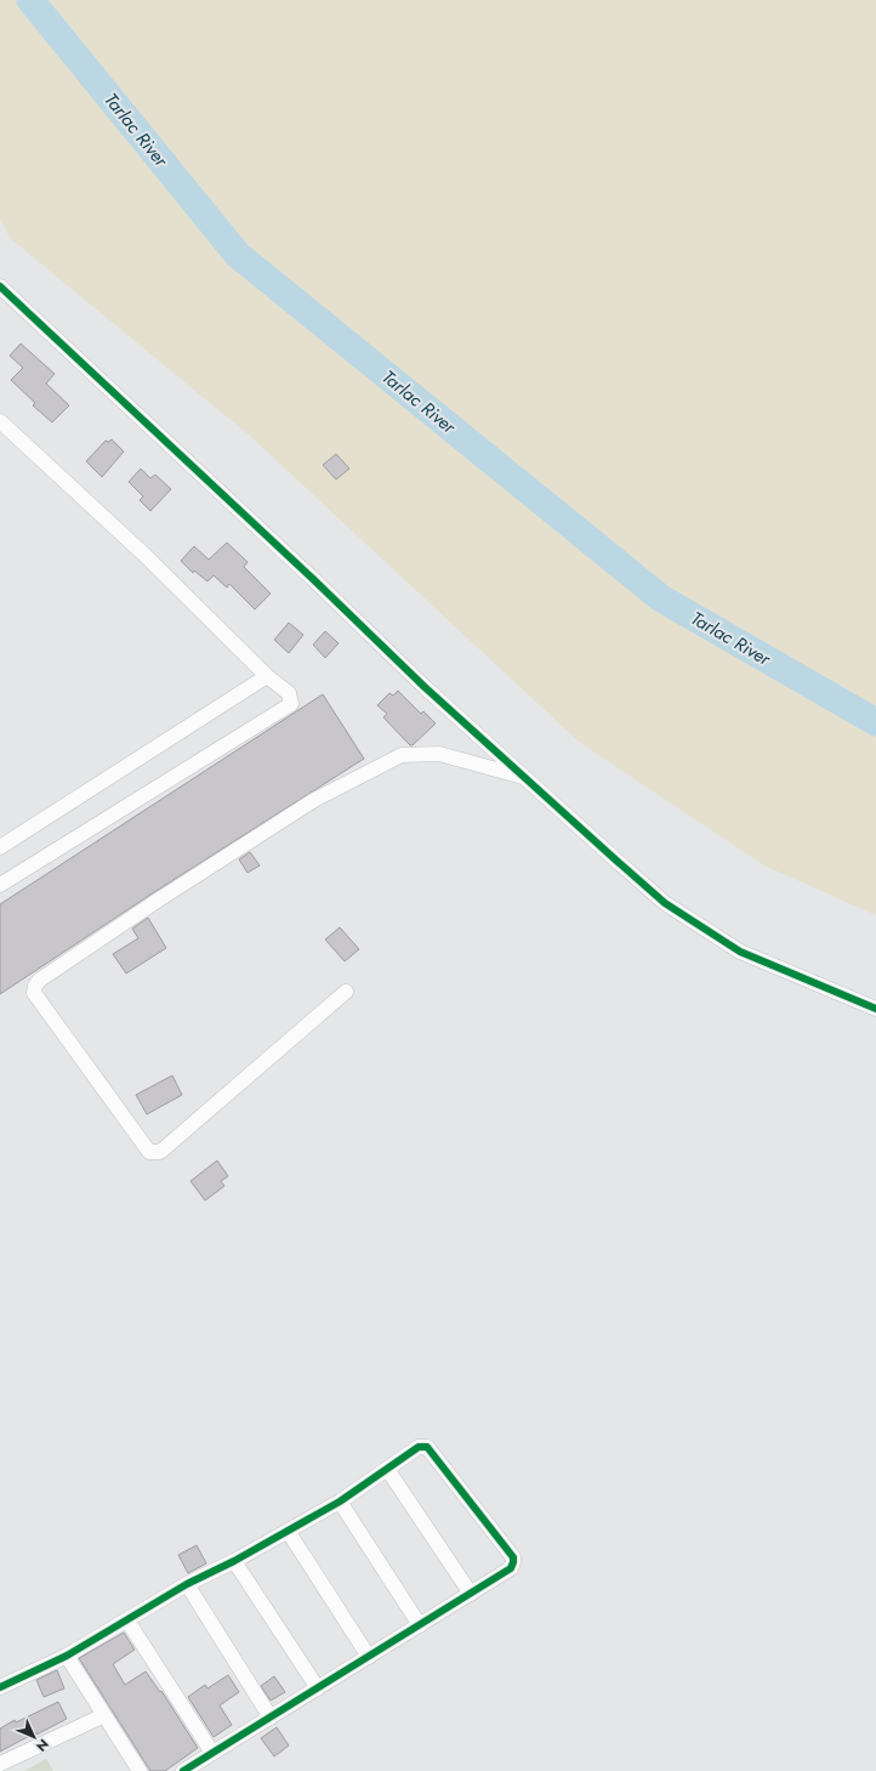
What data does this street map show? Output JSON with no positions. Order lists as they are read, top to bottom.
{
  "water": ["Tarlac River"],
  "north": "bottom right"
}
